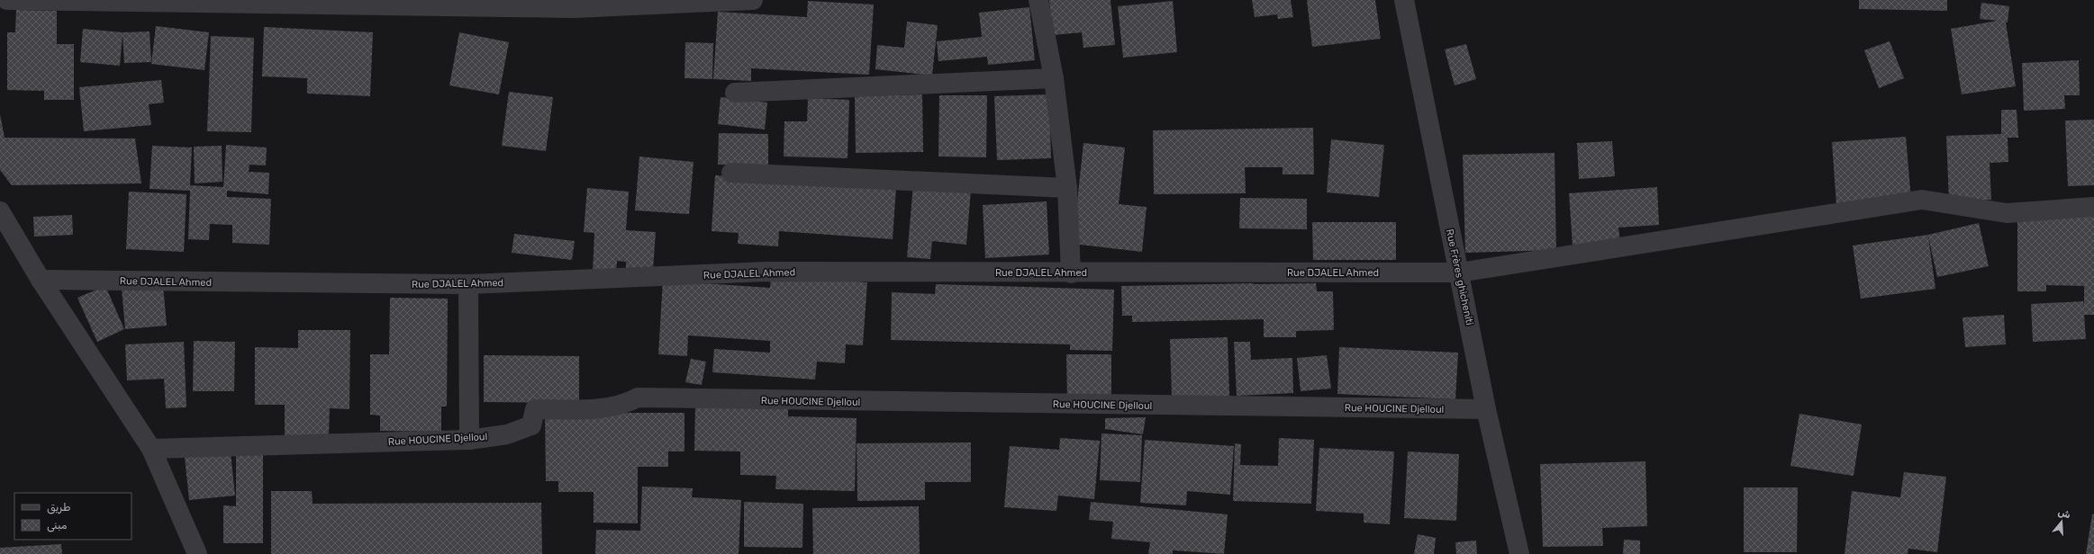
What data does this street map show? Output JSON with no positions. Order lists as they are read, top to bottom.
{
  "streets": {
    "street": ["Rue DJALEL Ahmed", "Rue Frères ghicheniti", "Rue HOUCINE Djelloul"]
  },
  "crossings": [
    ["Rue DJALEL Ahmed", "Rue Frères ghicheniti"],
    ["Rue Frères ghicheniti", "Rue HOUCINE Djelloul"]
  ],
  "legend": ["طريق", "مبنى"],
  "north": "top"
}
